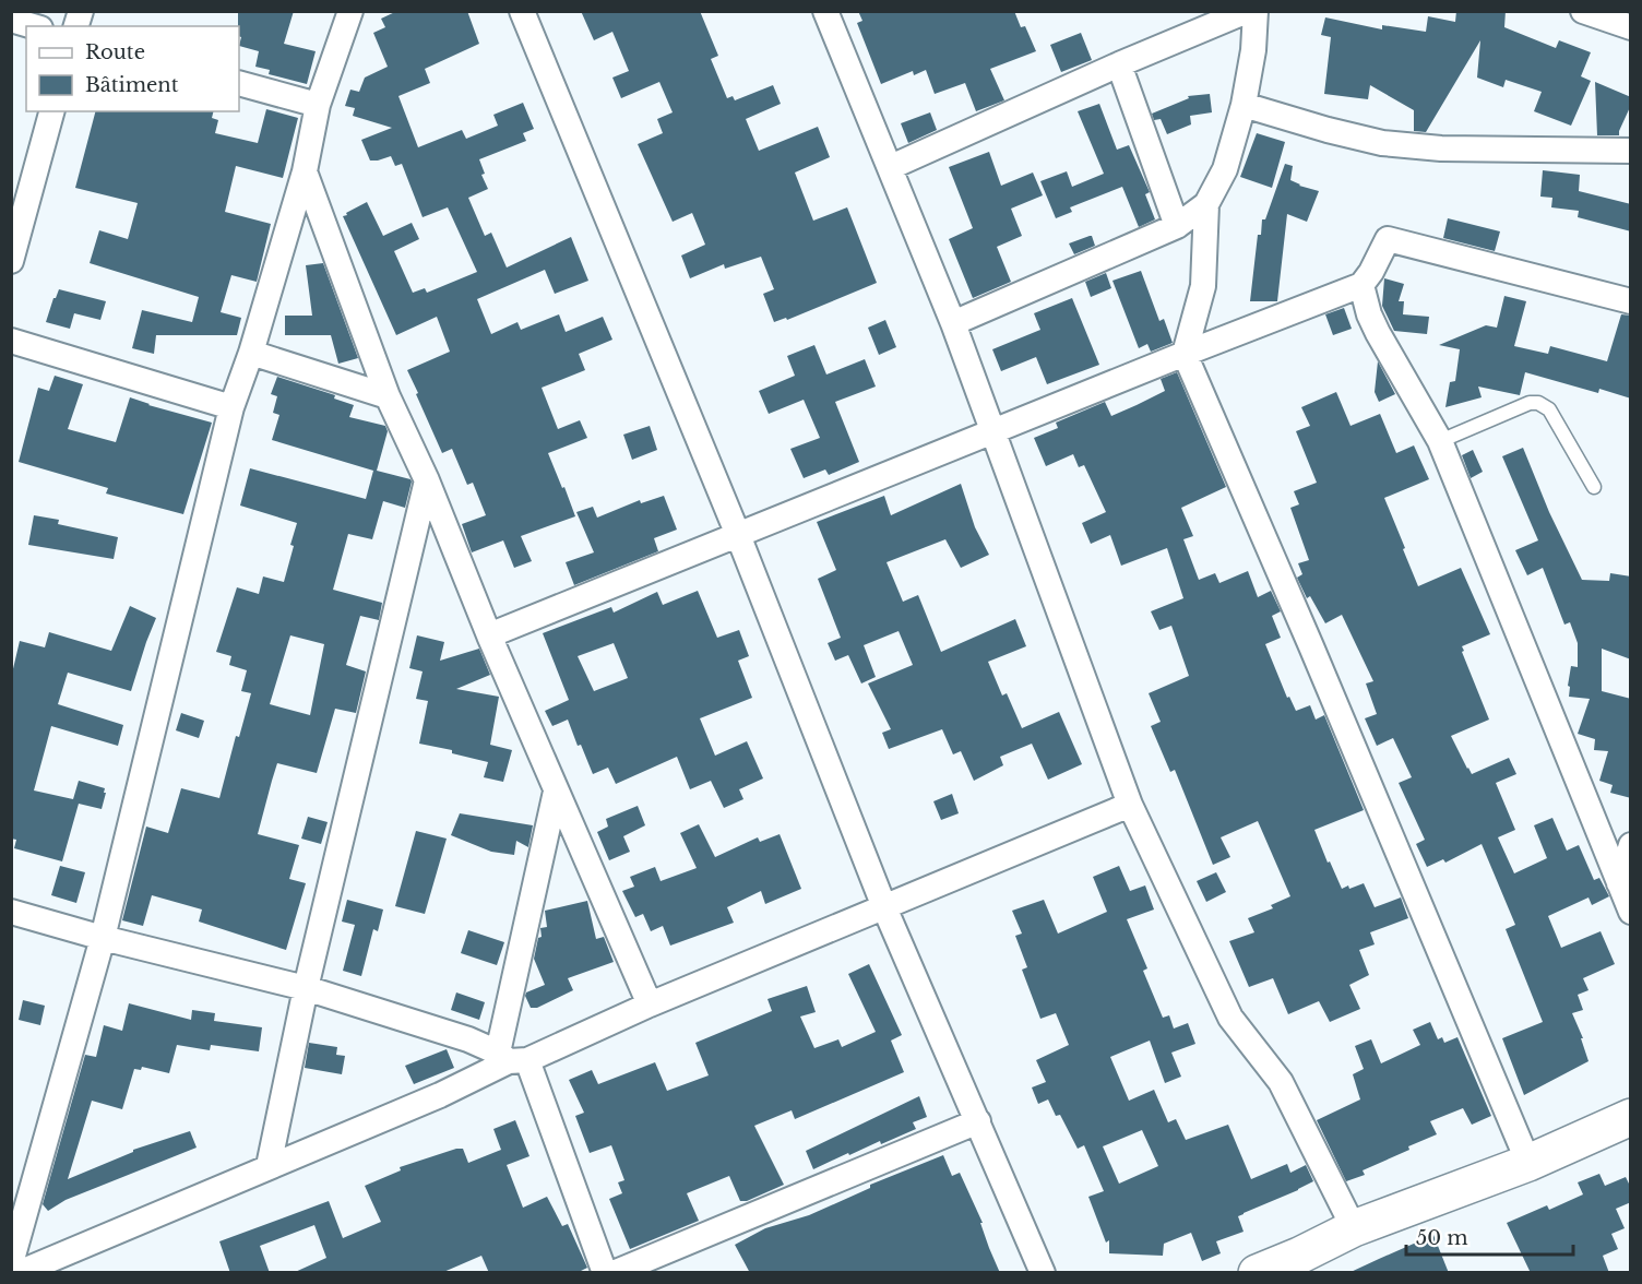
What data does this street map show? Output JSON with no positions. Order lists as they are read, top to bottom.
{
  "legend": ["Route", "Bâtiment"],
  "scale_bar": "50 m"
}
